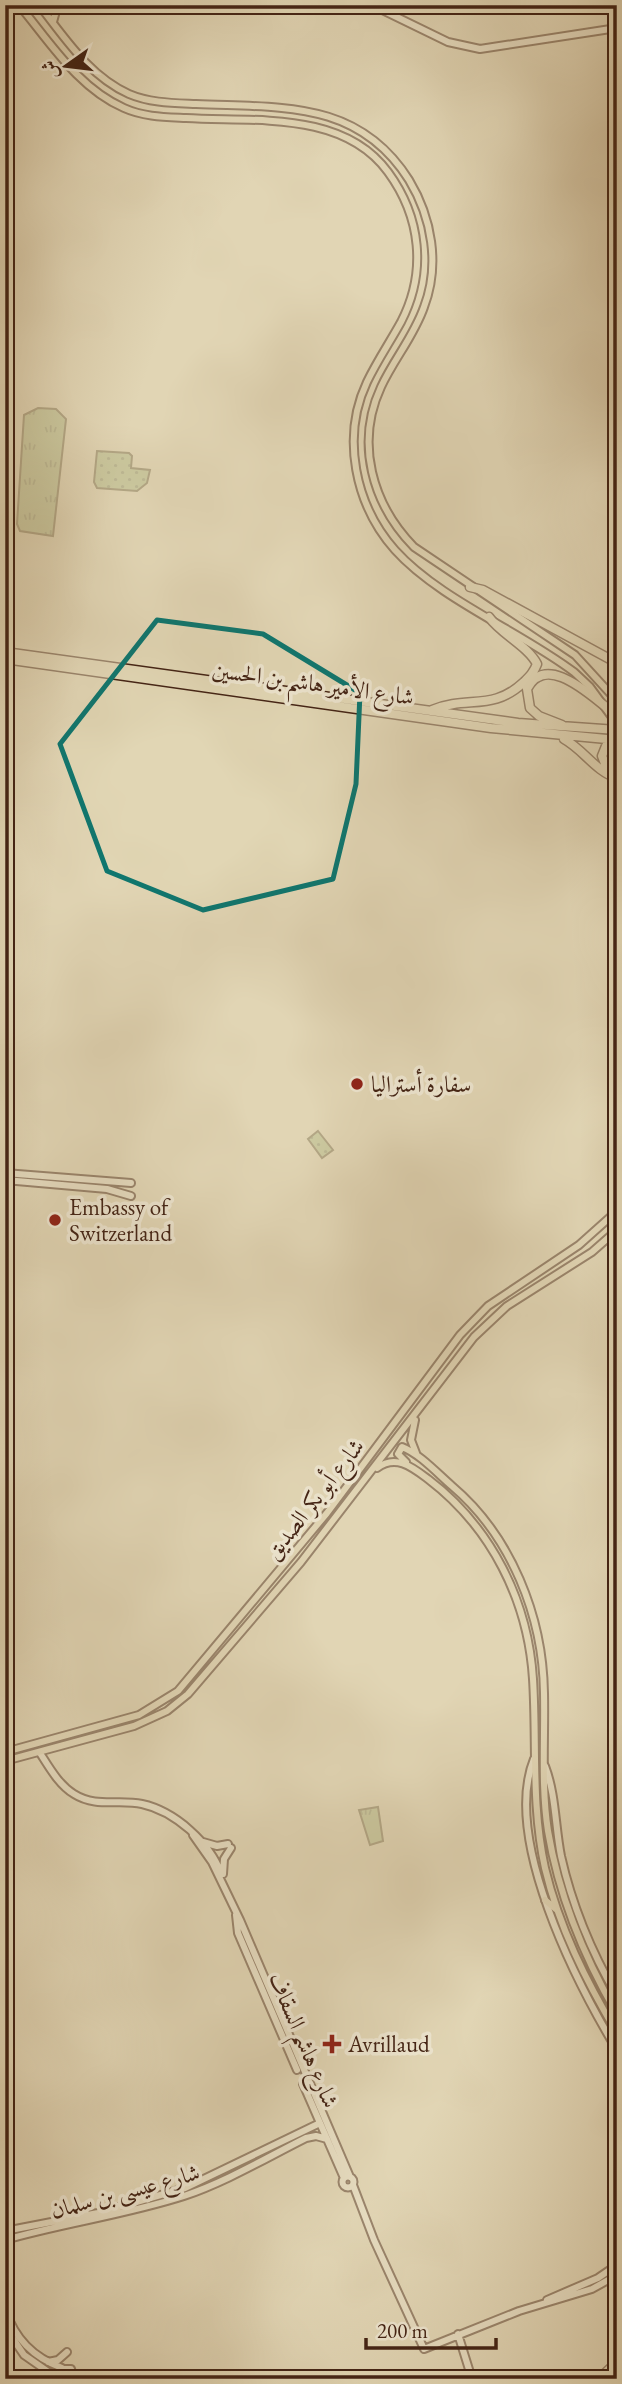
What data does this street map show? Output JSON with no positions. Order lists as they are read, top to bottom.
{
  "streets": {
    "highway": ["شارع الأمير هاشم بن الحسين"],
    "main road": ["شارع أبو بكر الصديق"],
    "street": ["شارع هاشم السقاف", "شارع عيسى بن سلمان"]
  },
  "crossings": [
    ["شارع أبو بكر الصديق", "شارع هاشم السقاف"],
    ["شارع هاشم السقاف", "شارع عيسى بن سلمان"]
  ],
  "places": {
    "other": ["سفارة أستراليا", "Embassy of Switzerland"],
    "health": ["Avrillaud"]
  },
  "scale_bar": "200 m",
  "north": "left"
}
